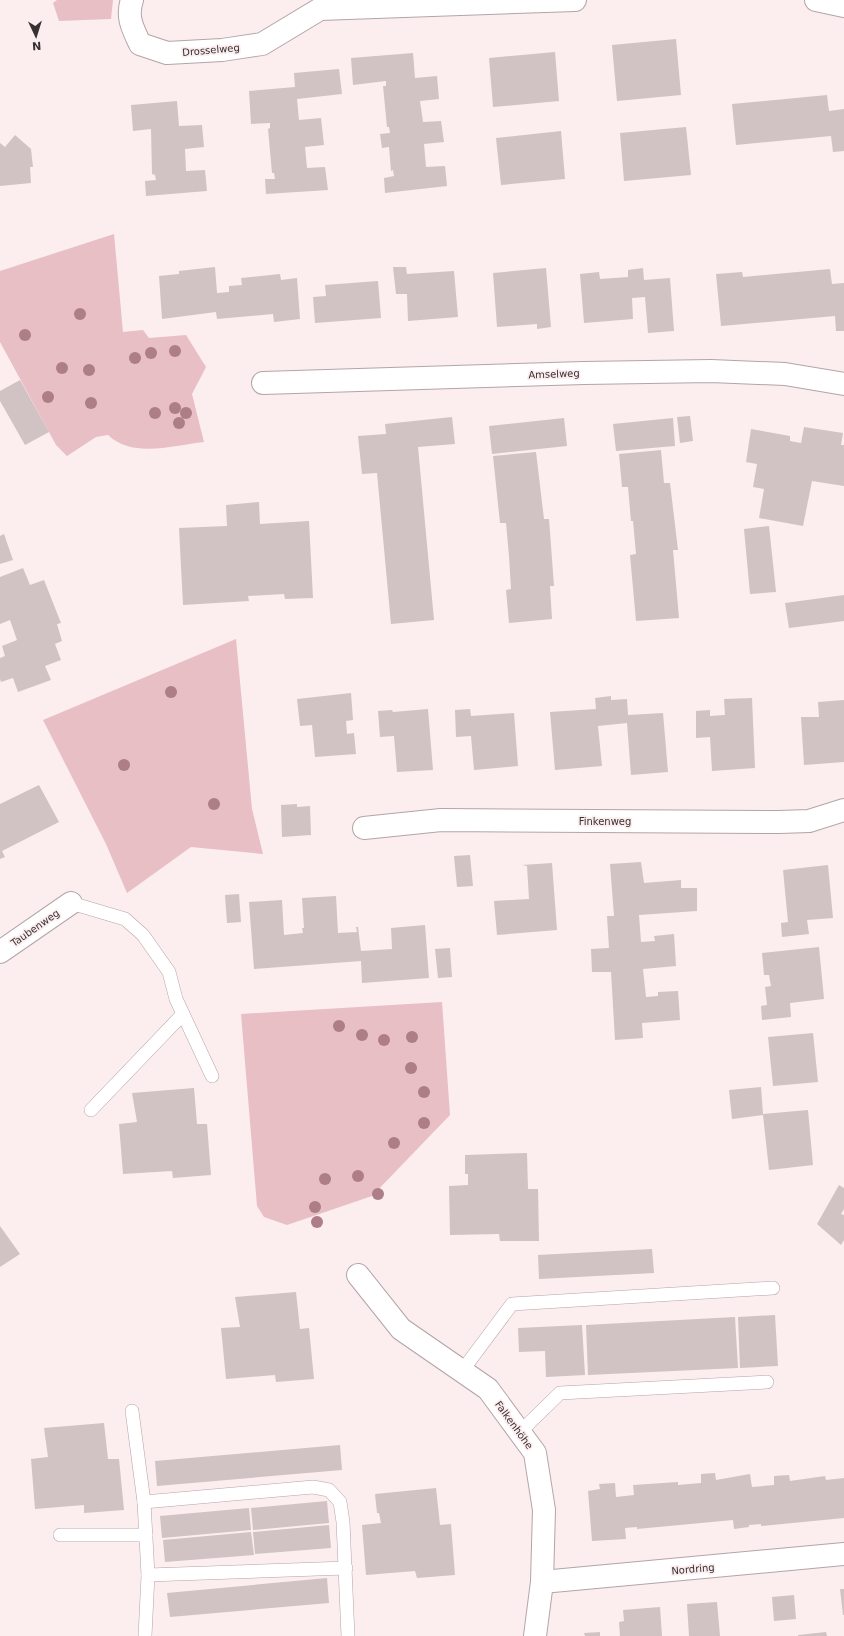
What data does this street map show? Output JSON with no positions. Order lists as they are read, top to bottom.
{
  "streets": {
    "street": [
      "Drosselweg",
      "Amselweg",
      "Finkenweg",
      "Taubenweg",
      "Falkenhöhe",
      "Nordring"
    ]
  },
  "crossings": [
    ["Falkenhöhe", "Nordring"]
  ],
  "north": "bottom"
}
